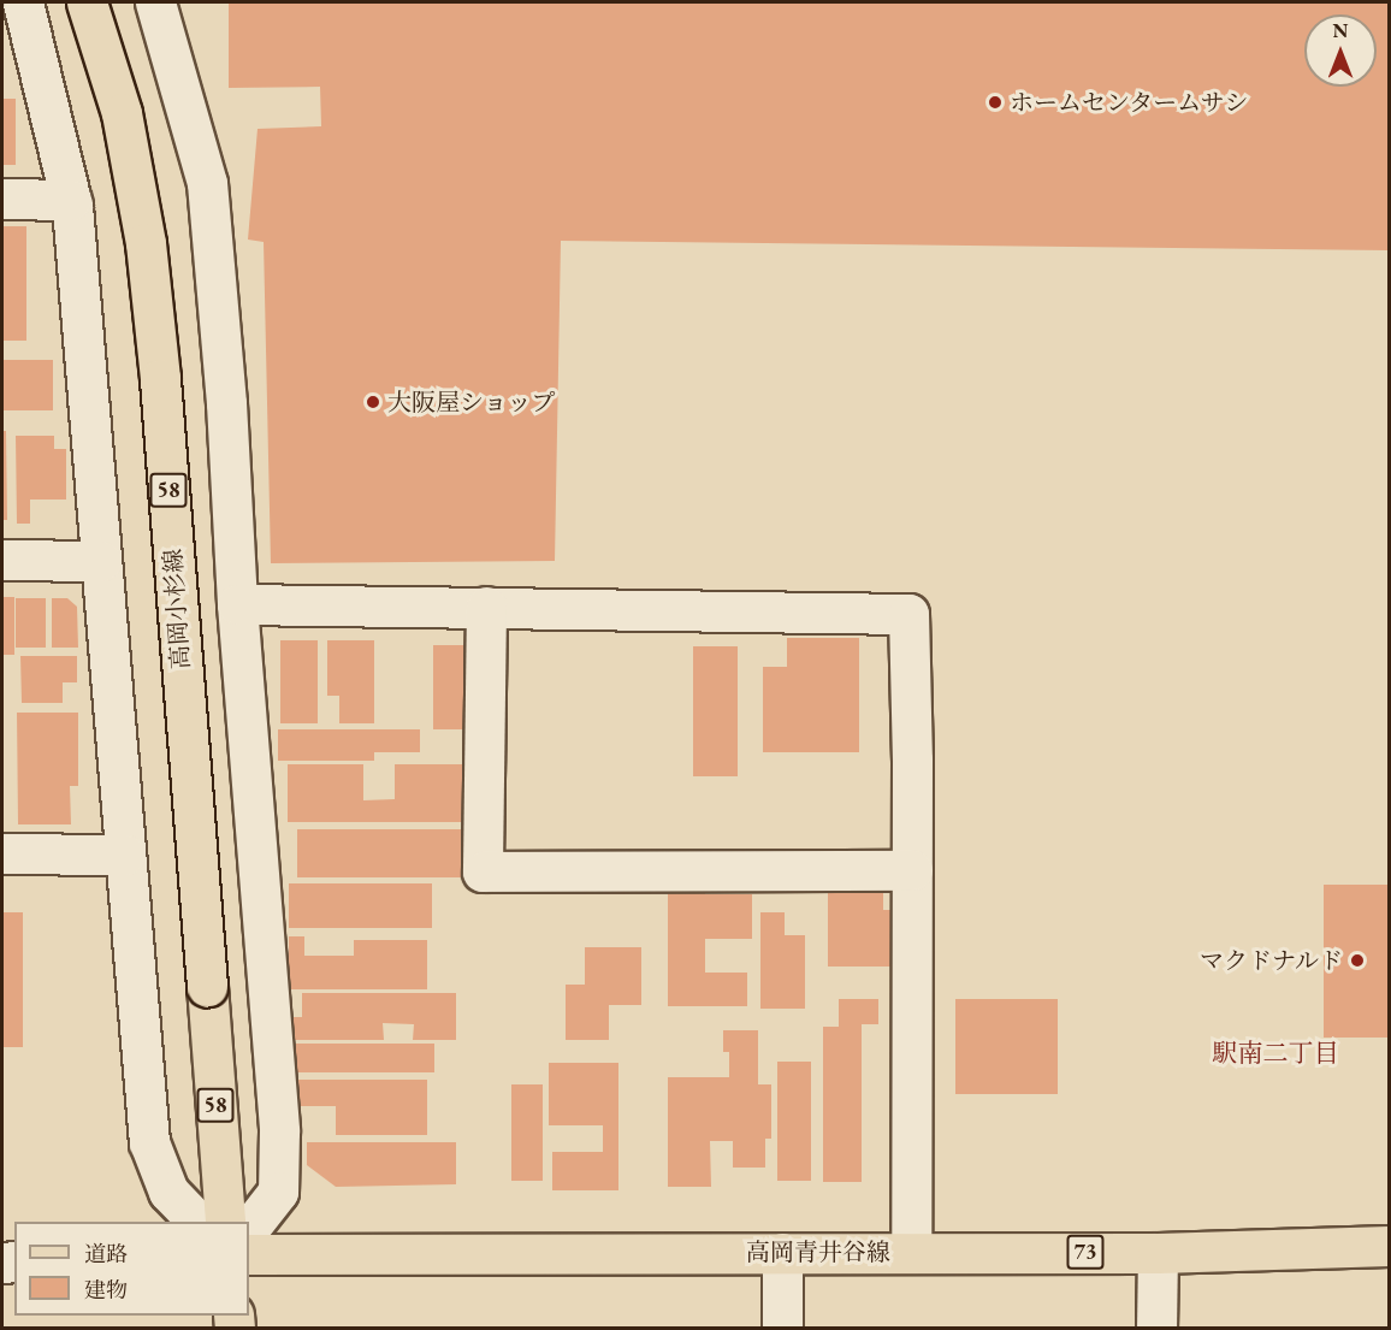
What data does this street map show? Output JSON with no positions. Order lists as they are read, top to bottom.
{
  "streets": {
    "main road": [
      "58",
      "高岡小杉線",
      "高岡青井谷線",
      "73"
    ]
  },
  "districts": ["駅南二丁目"],
  "places": ["ホームセンタームサシ", "大阪屋ショップ", "マクドナルド"],
  "legend": ["道路", "建物"],
  "north": "top"
}
